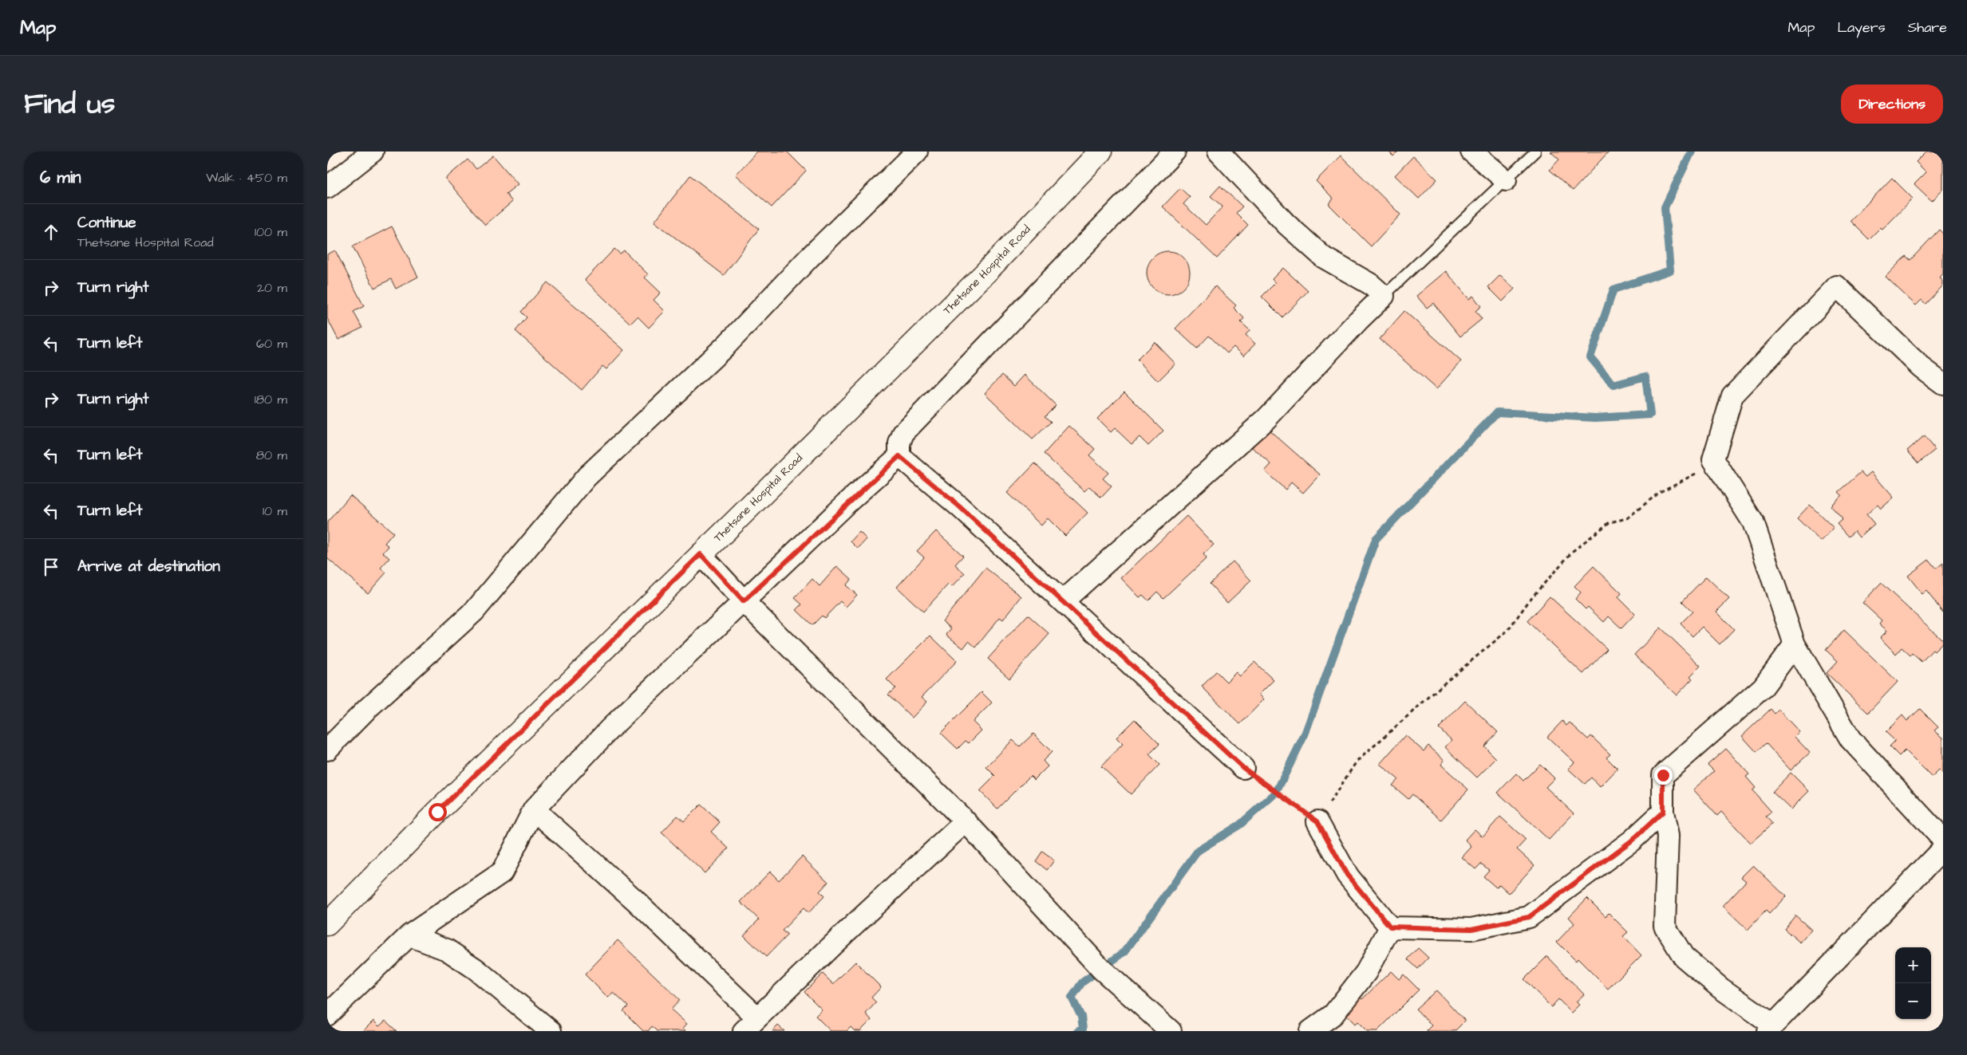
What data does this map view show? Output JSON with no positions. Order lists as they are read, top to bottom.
{
  "streets": {
    "main road": ["Thetsane Hospital Road"]
  },
  "page": {
    "header": "Map",
    "nav": ["Map", "Layers", "Share"],
    "title": "Find us",
    "buttons": "Directions",
    "heading": ["6 min", "Walk · 450 m"],
    "list": [
      ["Continue", "Thetsane Hospital Road", "100 m"],
      ["Turn right", "20 m"],
      ["Turn left", "60 m"],
      ["Turn right", "180 m"],
      ["Turn left", "80 m"],
      ["Turn left", "10 m"],
      "Arrive at destination"
    ],
    "map_buttons": ["+", "−"]
  }
}
